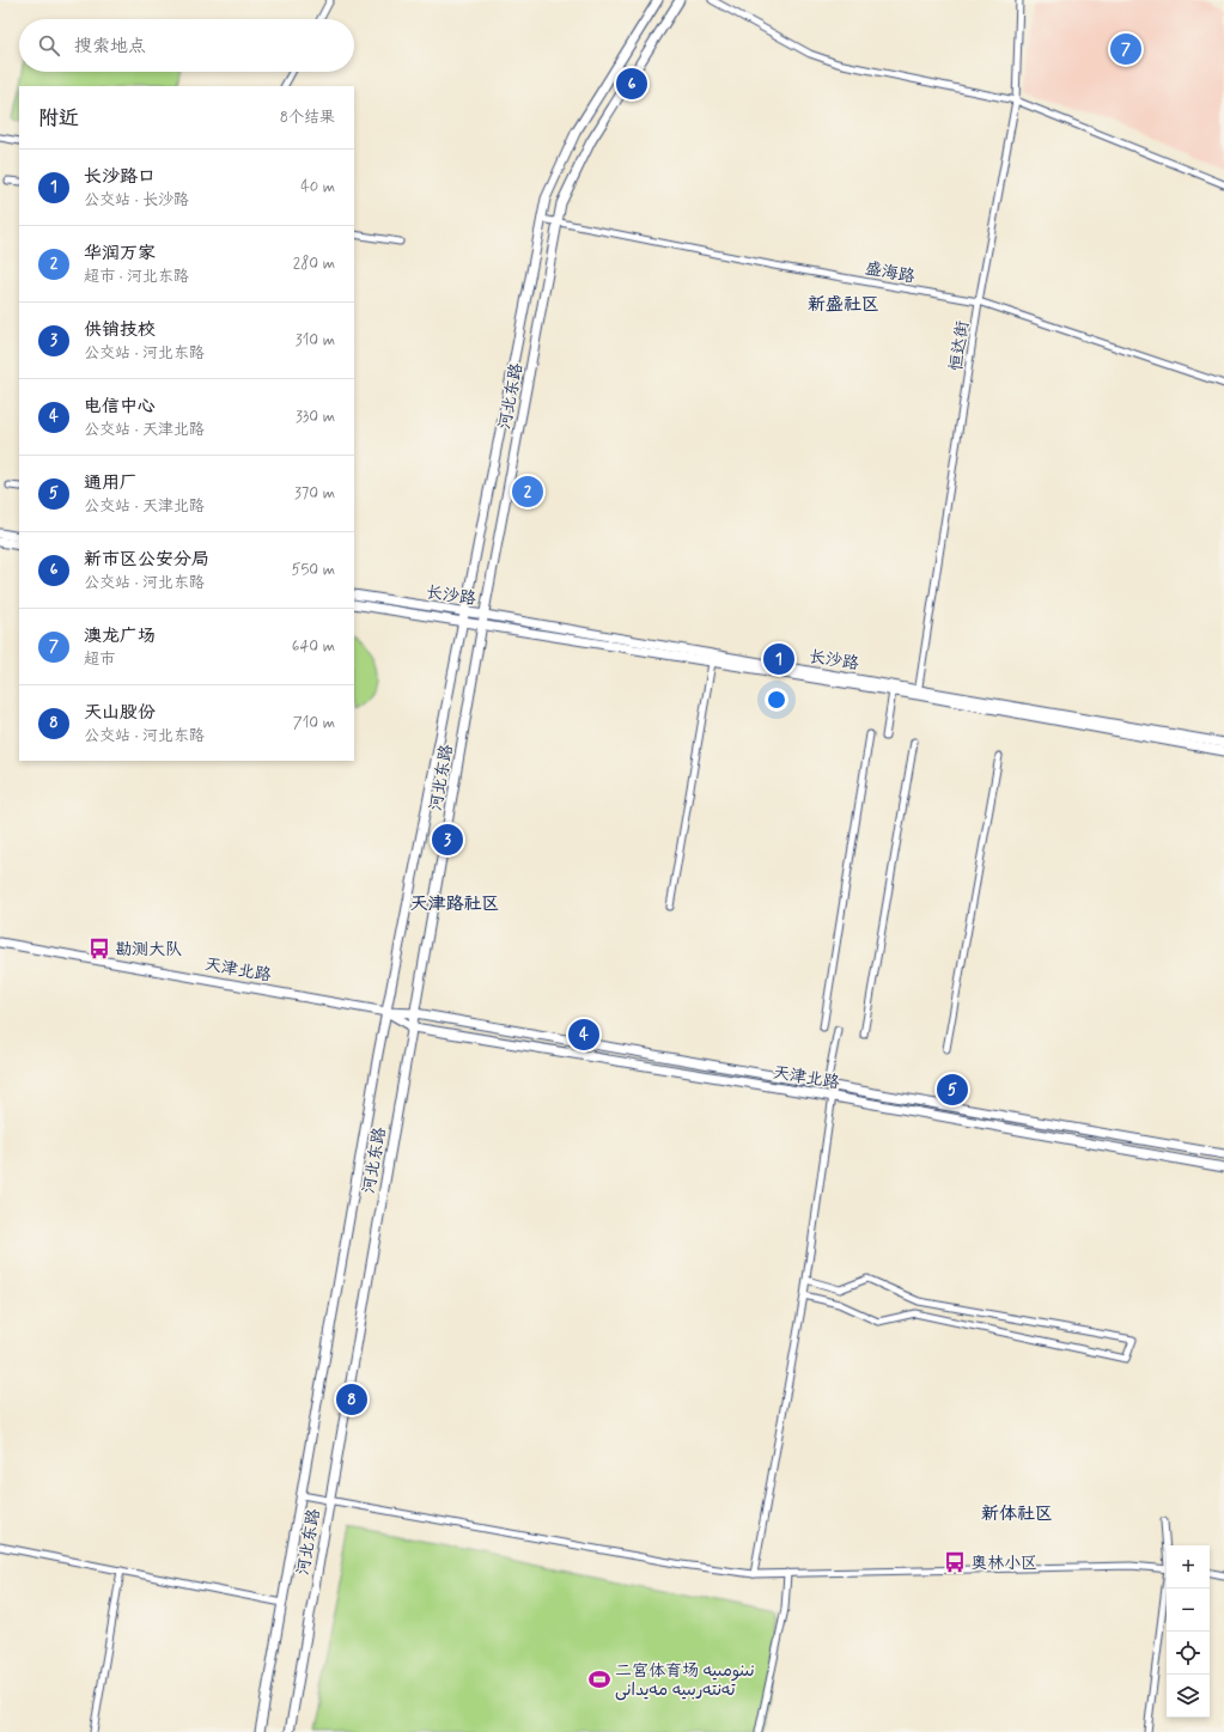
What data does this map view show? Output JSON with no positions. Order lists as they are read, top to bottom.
{
  "streets": {
    "street": [
      "盛海路",
      "恒达街",
      "河北东路",
      "长沙路",
      "天津北路"
    ]
  },
  "crossings": [
    ["盛海路", "恒达街"],
    ["盛海路", "河北东路"],
    ["恒达街", "长沙路"],
    ["河北东路", "长沙路"],
    ["河北东路", "天津北路"]
  ],
  "districts": ["新盛社区", "天津路社区", "新体社区"],
  "places": {
    "bus stop": ["勘测大队", "奥林小区"],
    "sports": ["二宫体育场 نىنومىيە تەنتەربىيە مەيدانى"]
  },
  "page": {
    "search": "搜索地点",
    "pins": [
      "7",
      "6",
      "2",
      "1",
      "3",
      "4",
      "5",
      "8"
    ],
    "heading": ["附近", "8个结果"],
    "list": [
      {
        "mark": "1",
        "name": "长沙路口",
        "note": "公交站 · 长沙路",
        "value": "40 m"
      },
      {
        "mark": "2",
        "name": "华润万家",
        "note": "超市 · 河北东路",
        "value": "280 m"
      },
      {
        "mark": "3",
        "name": "供销技校",
        "note": "公交站 · 河北东路",
        "value": "310 m"
      },
      {
        "mark": "4",
        "name": "电信中心",
        "note": "公交站 · 天津北路",
        "value": "330 m"
      },
      {
        "mark": "5",
        "name": "通用厂",
        "note": "公交站 · 天津北路",
        "value": "370 m"
      },
      {
        "mark": "6",
        "name": "新市区公安分局",
        "note": "公交站 · 河北东路",
        "value": "550 m"
      },
      {
        "mark": "7",
        "name": "澳龙广场",
        "note": "超市",
        "value": "640 m"
      },
      {
        "mark": "8",
        "name": "天山股份",
        "note": "公交站 · 河北东路",
        "value": "710 m"
      }
    ],
    "map_buttons": ["+", "−"]
  }
}
